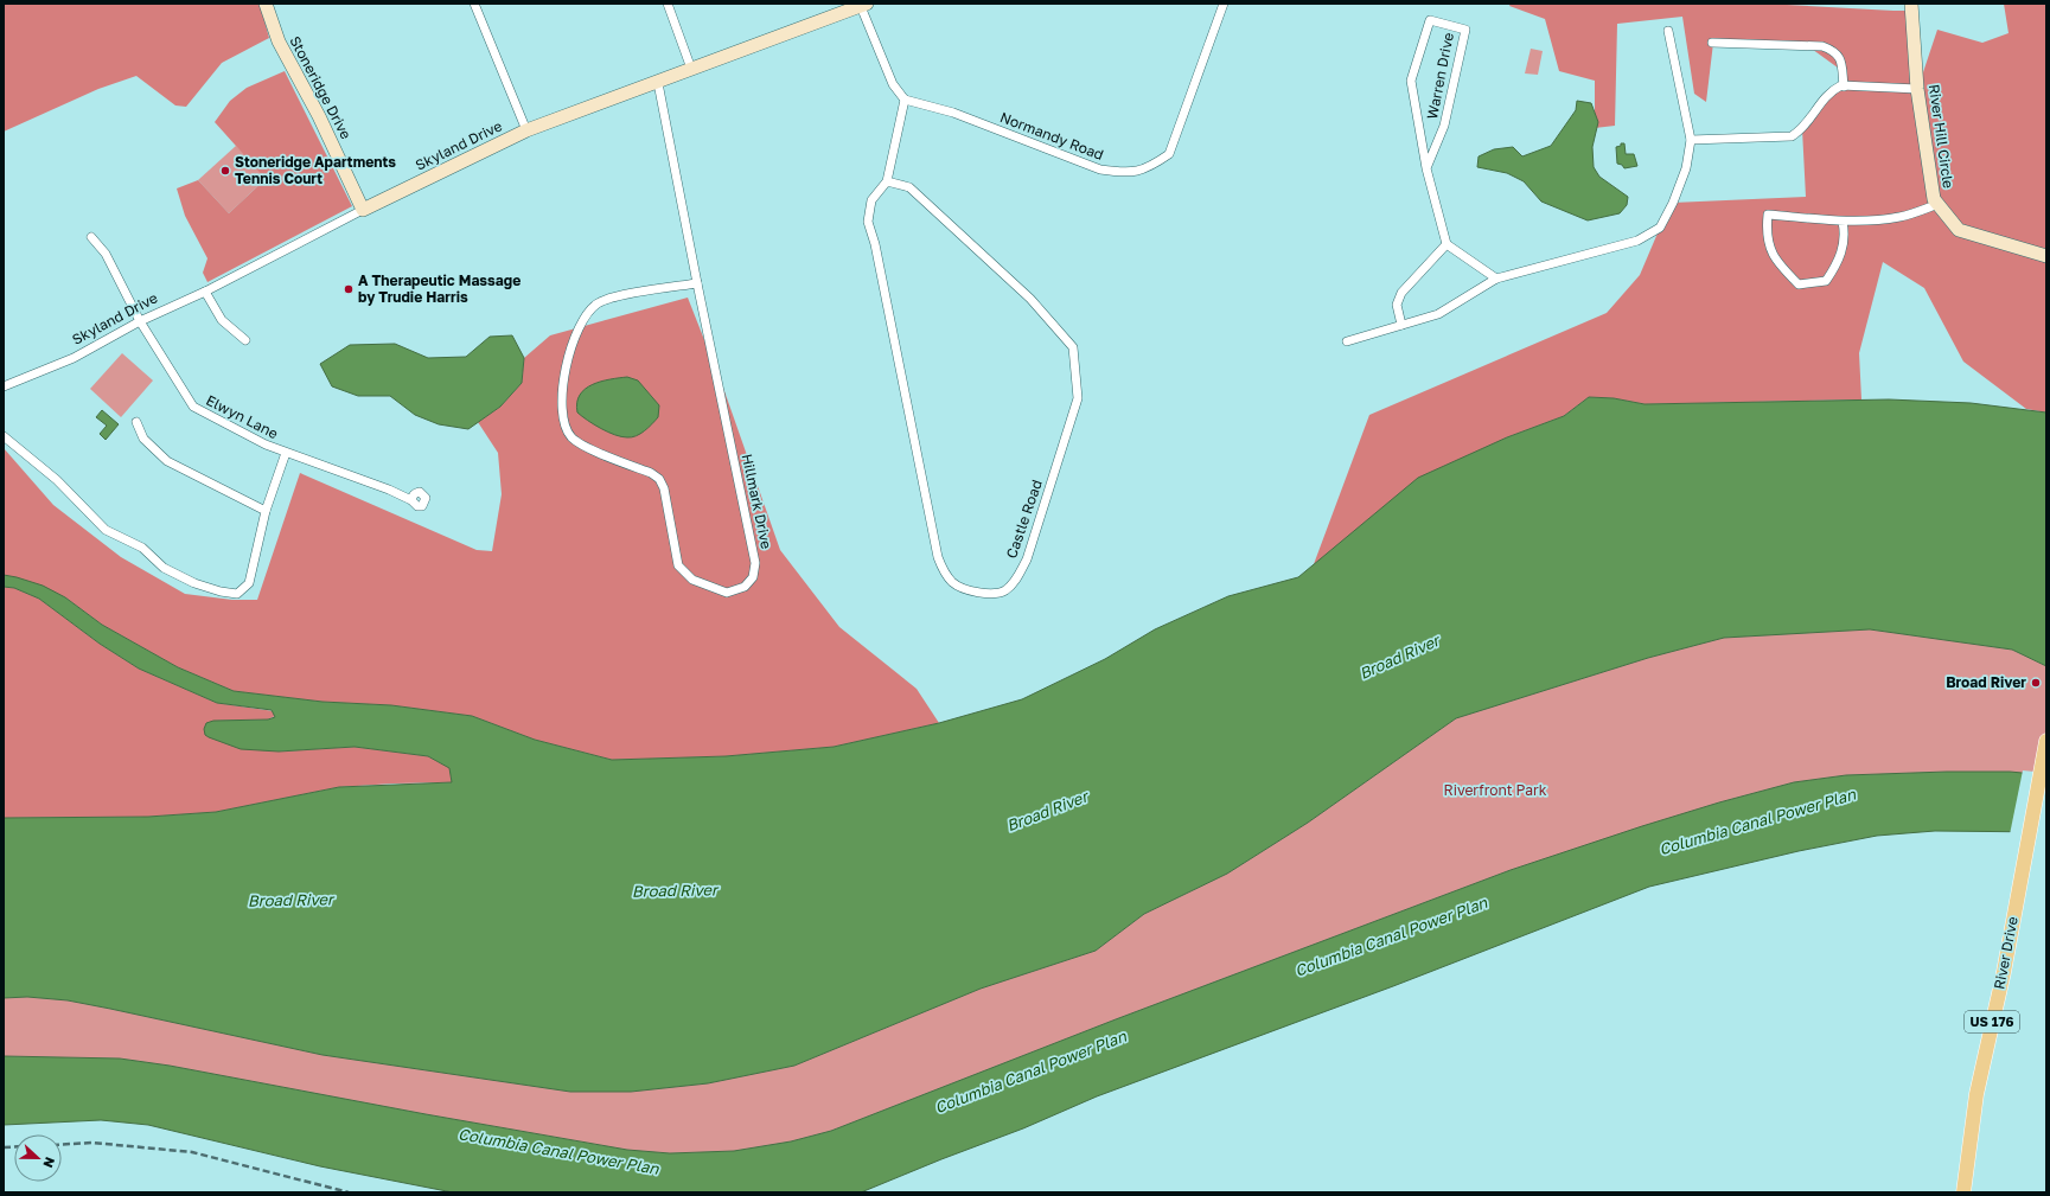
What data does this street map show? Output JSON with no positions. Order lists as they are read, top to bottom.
{
  "streets": {
    "main road": ["River Drive", "US 176"],
    "street": [
      "Warren Drive",
      "Stoneridge Drive",
      "Normandy Road",
      "River Hill Circle",
      "Skyland Drive",
      "Elwyn Lane",
      "Hillmark Drive",
      "Castle Road"
    ]
  },
  "crossings": [
    ["Stoneridge Drive", "Skyland Drive"],
    ["Normandy Road", "Castle Road"],
    ["Skyland Drive", "Elwyn Lane"],
    ["Skyland Drive", "Hillmark Drive"]
  ],
  "water": ["Broad River", "Columbia Canal Power Plan"],
  "parks": ["Riverfront Park"],
  "places": ["Stoneridge Apartments Tennis Court", "A Therapeutic Massage by Trudie Harris", "Broad River"],
  "north": "right"
}
